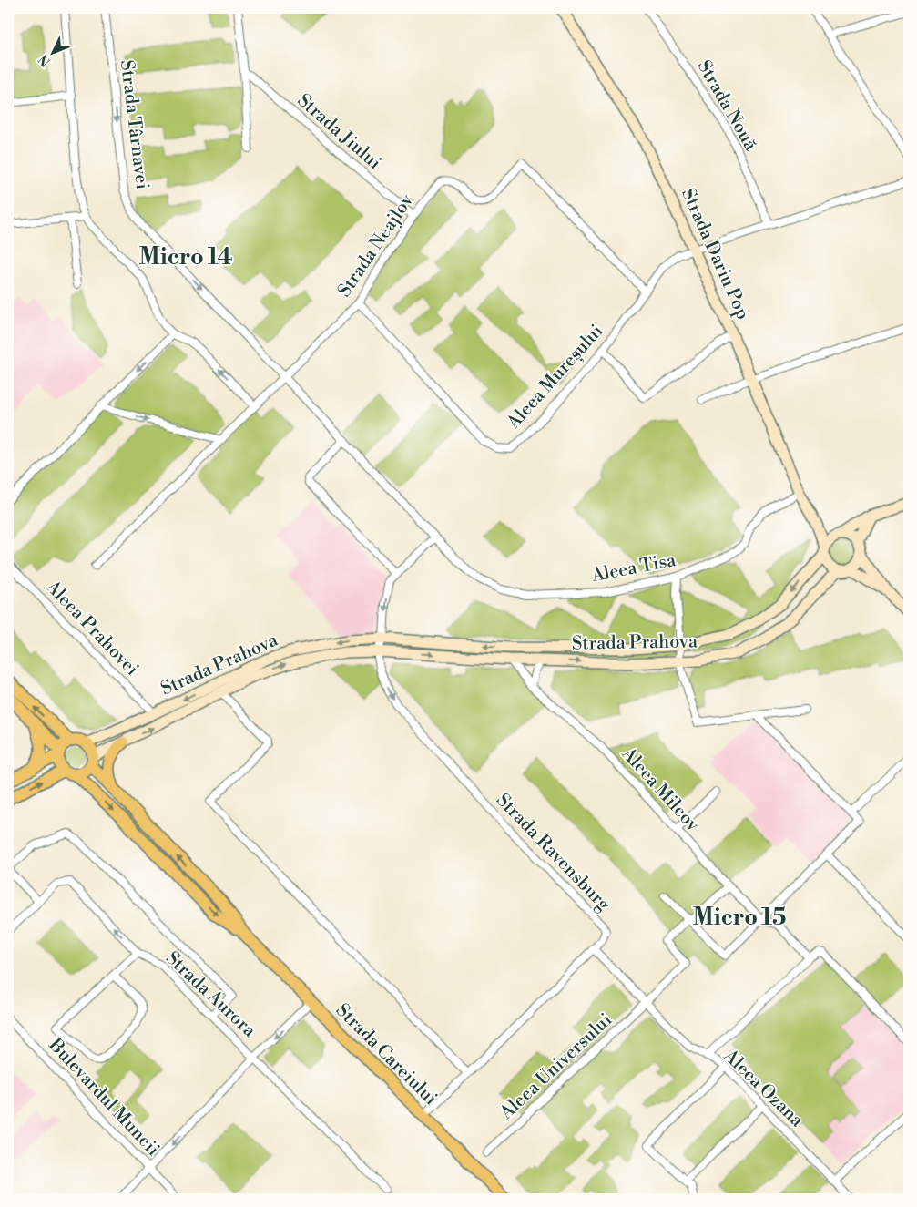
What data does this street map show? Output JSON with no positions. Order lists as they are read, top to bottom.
{
  "streets": {
    "main road": ["Strada Careiului"],
    "street": [
      "Strada Nouă",
      "Strada Târnavei",
      "Strada Jiului",
      "Strada Neajlov",
      "Strada Dariu Pop",
      "Aleea Mureșului",
      "Aleea Tisa",
      "Aleea Prahovei",
      "Strada Prahova",
      "Aleea Milcov",
      "Strada Ravensburg",
      "Strada Aurora",
      "Aleea Universului",
      "Aleea Ozana",
      "Bulevardul Muncii"
    ]
  },
  "crossings": [
    ["Strada Nouă", "Aleea Mureșului"],
    ["Strada Târnavei", "Strada Neajlov"],
    ["Strada Târnavei", "Aleea Tisa"],
    ["Strada Jiului", "Strada Neajlov"],
    ["Strada Neajlov", "Aleea Mureșului"],
    ["Strada Neajlov", "Aleea Tisa"],
    ["Strada Dariu Pop", "Aleea Mureșului"],
    ["Strada Dariu Pop", "Aleea Tisa"],
    ["Strada Dariu Pop", "Strada Prahova"],
    ["Aleea Prahovei", "Strada Prahova"],
    ["Strada Prahova", "Aleea Milcov"],
    ["Strada Prahova", "Strada Ravensburg"],
    ["Strada Prahova", "Strada Careiului"],
    ["Strada Ravensburg", "Strada Careiului"],
    ["Strada Ravensburg", "Aleea Ozana"],
    ["Aleea Universului", "Aleea Ozana"]
  ],
  "one_way": ["Strada Ravensburg"],
  "districts": ["Micro 14", "Micro 15"],
  "north": "bottom left"
}
